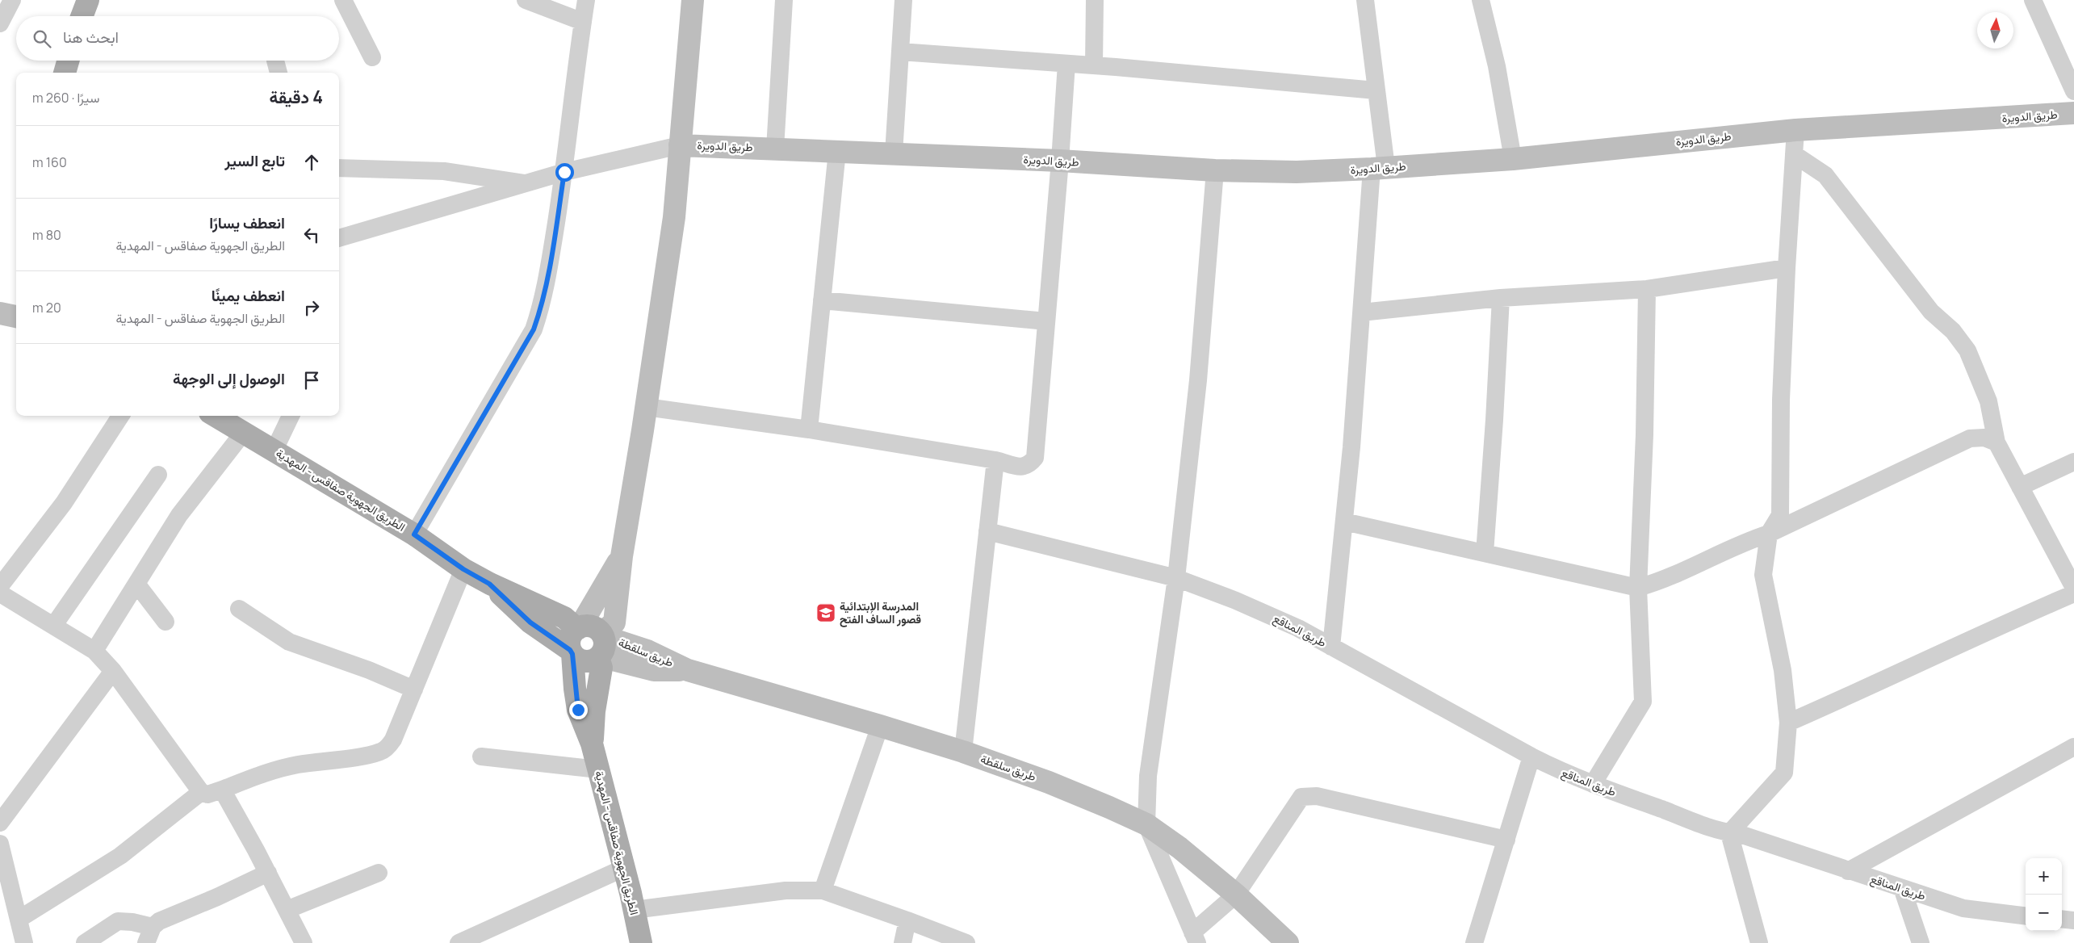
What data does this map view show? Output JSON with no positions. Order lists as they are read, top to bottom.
{
  "streets": {
    "main road": ["الطريق الجهوية صفاقس - المهدية"],
    "street": ["طريق الدويرة", "طريق المناقع", "طريق سلقطة"]
  },
  "crossings": [
    ["الطريق الجهوية صفاقس - المهدية", "طريق سلقطة"]
  ],
  "places": {
    "school or university": ["المدرسة الإبتدائية قصور الساف الفتح"]
  },
  "north": "top",
  "page": {
    "search": "ابحث هنا",
    "heading": ["4 دقيقة", "سيرًا · 260 m"],
    "list": [
      ["تابع السير", "160 m"],
      ["انعطف يسارًا", "الطريق الجهوية صفاقس - المهدية", "80 m"],
      ["انعطف يمينًا", "الطريق الجهوية صفاقس - المهدية", "20 m"],
      "الوصول إلى الوجهة"
    ],
    "map_buttons": ["+", "−"]
  }
}
